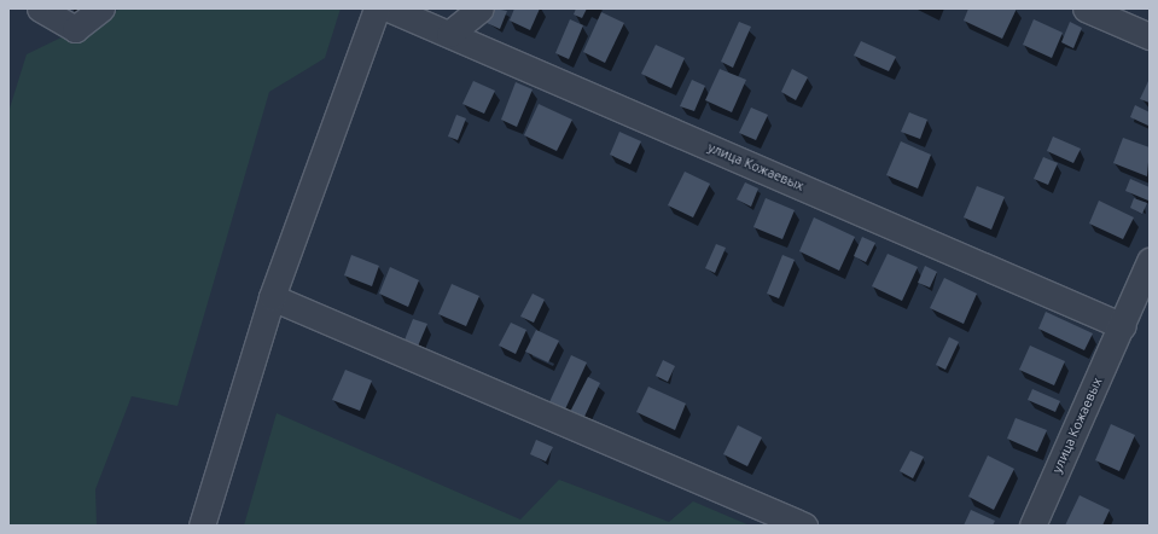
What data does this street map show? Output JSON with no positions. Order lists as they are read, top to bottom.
{
  "streets": {
    "street": ["улица Кожаевых"]
  }
}
